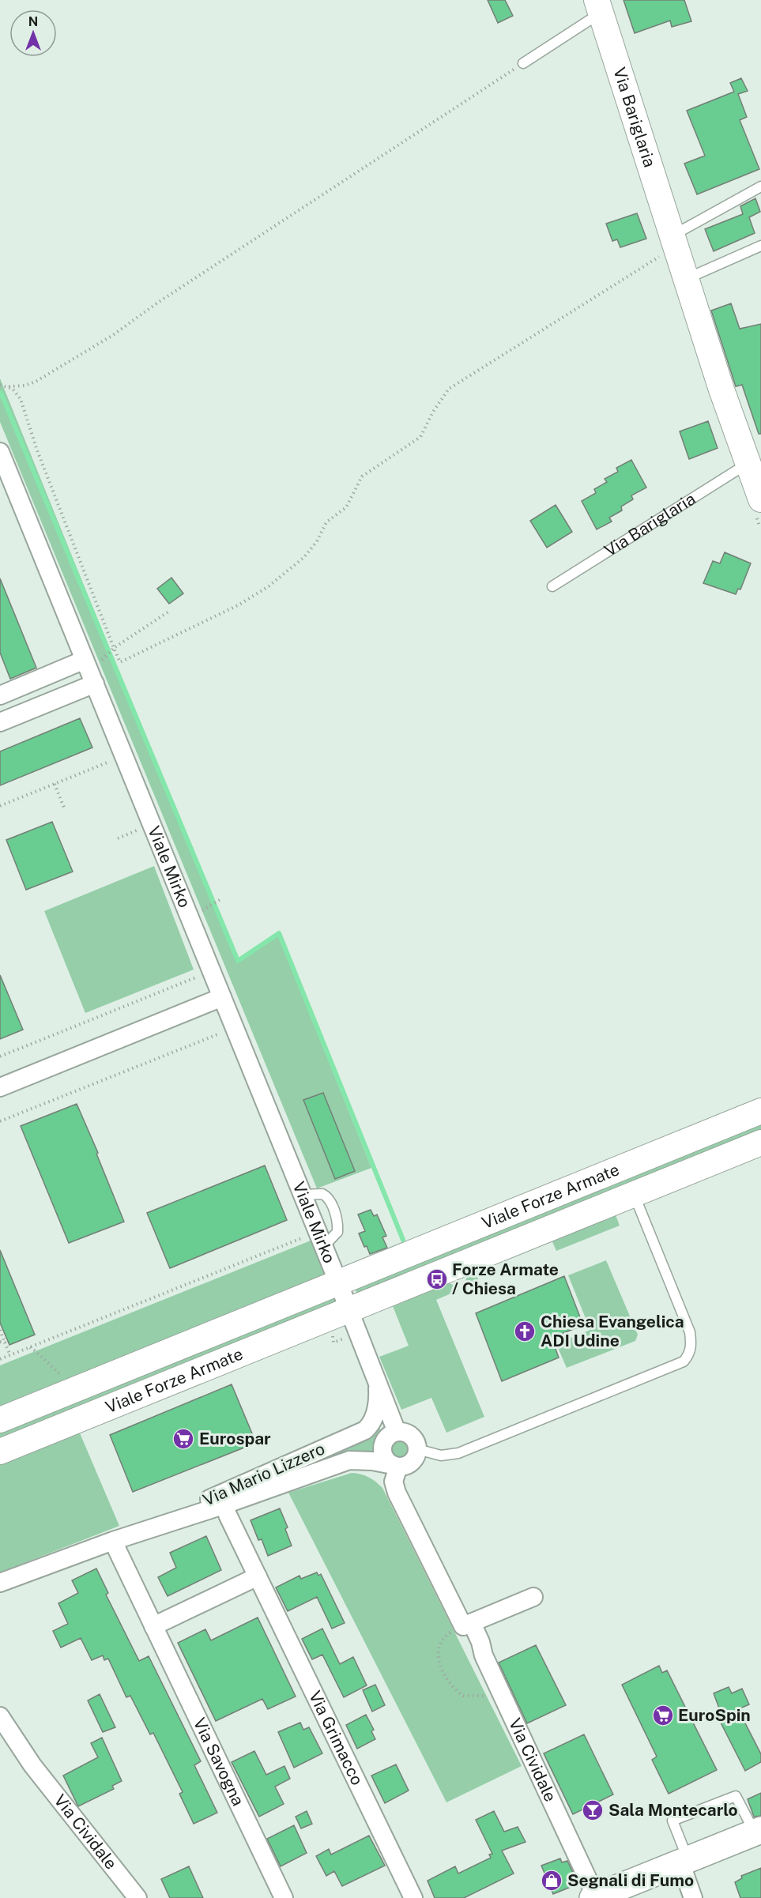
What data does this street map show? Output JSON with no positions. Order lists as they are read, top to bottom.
{
  "streets": {
    "main road": ["Via Cividale"],
    "street": [
      "Via Bariglaria",
      "Viale Mirko",
      "Viale Forze Armate",
      "Via Mario Lizzero",
      "Via Grimacco",
      "Via Savogna"
    ]
  },
  "crossings": [
    ["Viale Mirko", "Viale Forze Armate"],
    ["Viale Forze Armate", "Via Mario Lizzero"],
    ["Via Mario Lizzero", "Via Savogna"]
  ],
  "places": {
    "bus stop": ["Forze Armate / Chiesa"],
    "church": ["Chiesa Evangelica ADI Udine"],
    "supermarket": ["Eurospar", "EuroSpin"],
    "bar": ["Sala Montecarlo"],
    "shop": ["Segnali di Fumo"]
  },
  "north": "top"
}
